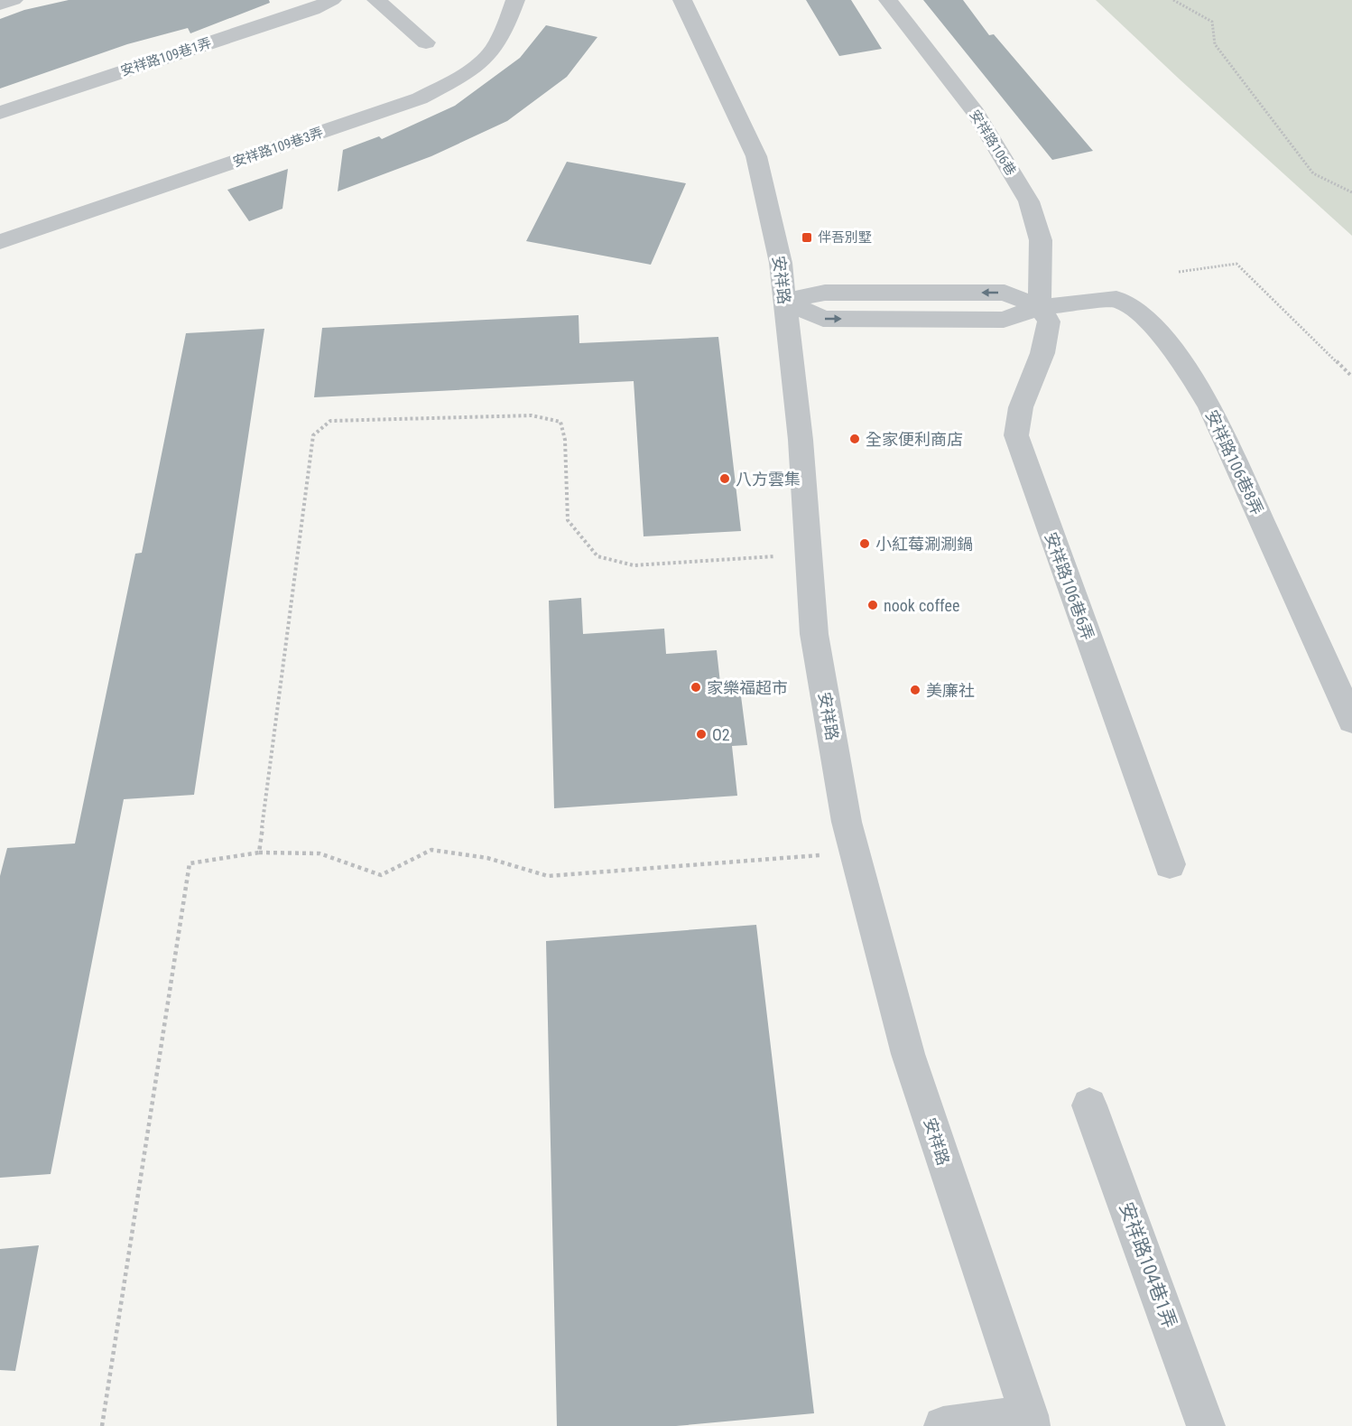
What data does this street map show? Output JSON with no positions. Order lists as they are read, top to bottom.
{
  "streets": {
    "street": [
      "安祥路109巷1弄",
      "安祥路106巷",
      "安祥路109巷3弄",
      "安祥路",
      "安祥路106巷8弄",
      "安祥路106巷6弄",
      "安祥路104巷1弄"
    ]
  },
  "crossings": [
    ["安祥路106巷", "安祥路106巷8弄"],
    ["安祥路106巷", "安祥路106巷6弄"],
    ["安祥路", "安祥路106巷8弄"],
    ["安祥路106巷8弄", "安祥路106巷6弄"]
  ],
  "places": {
    "transit": ["伴吾別墅"],
    "other": [
      "全家便利商店",
      "八方雲集",
      "小紅莓涮涮鍋",
      "nook coffee",
      "家樂福超市",
      "美廉社",
      "O2"
    ]
  }
}
